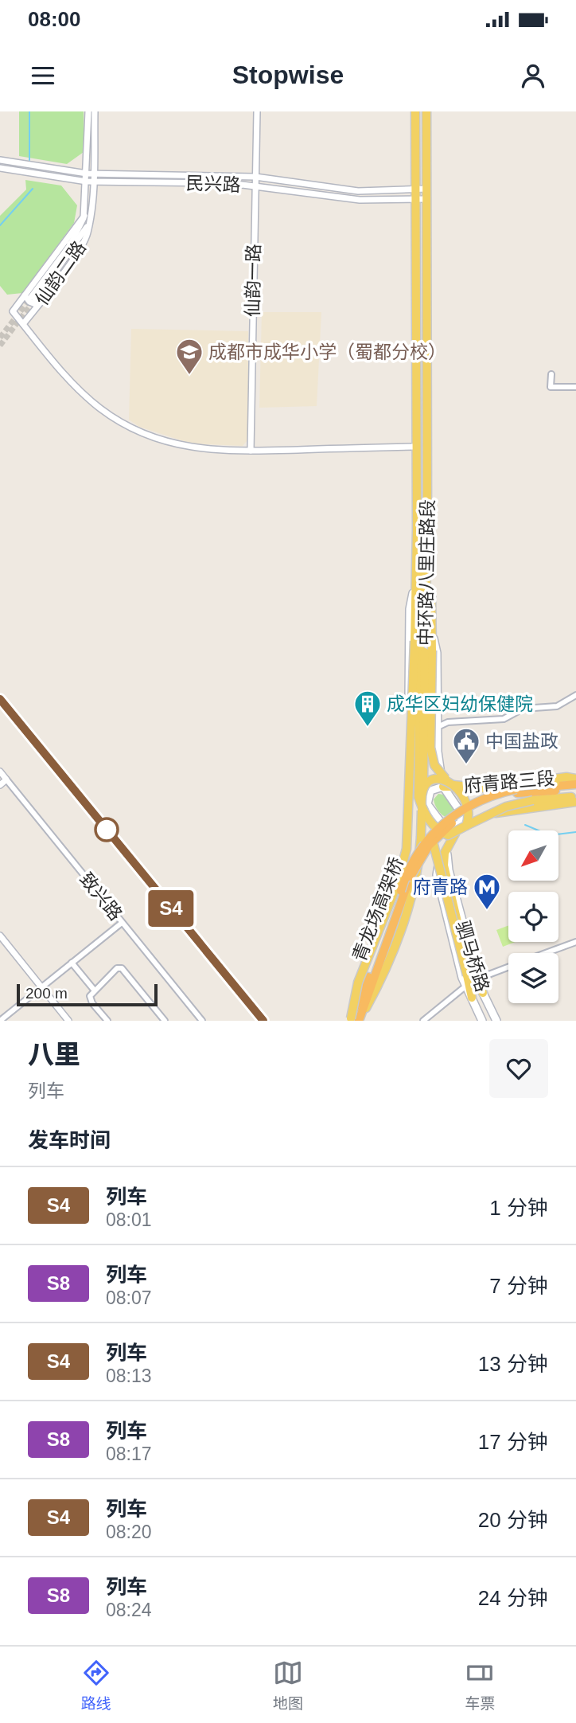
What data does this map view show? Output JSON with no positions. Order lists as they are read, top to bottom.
{
  "streets": {
    "highway": ["青龙场高架桥"],
    "main road": ["中环路八里庄路段", "府青路三段", "驷马桥路"],
    "street": [
      "民兴路",
      "仙韵二路",
      "仙韵一路",
      "致兴路"
    ]
  },
  "crossings": [
    ["民兴路", "仙韵二路"],
    ["民兴路", "仙韵一路"],
    ["民兴路", "中环路八里庄路段"],
    ["中环路八里庄路段", "青龙场高架桥"],
    ["府青路三段", "青龙场高架桥"],
    ["府青路三段", "驷马桥路"]
  ],
  "places": {
    "school or university": ["成都市成华小学（蜀都分校）"],
    "building": ["成华区妇幼保健院"],
    "public building": ["中国盐政"],
    "metro station": ["府青路"]
  },
  "scale_bar": "200 m",
  "north": "bottom left",
  "page": {
    "status": "08:00",
    "header": "Stopwise",
    "on_map": "S4",
    "scale": "200 m",
    "heading": [
      ["八里", "列车"],
      "发车时间"
    ],
    "list": [
      {
        "mark": "S4",
        "name": "列车",
        "note": "08:01",
        "value": "1 分钟"
      },
      {
        "mark": "S8",
        "name": "列车",
        "note": "08:07",
        "value": "7 分钟"
      },
      {
        "mark": "S4",
        "name": "列车",
        "note": "08:13",
        "value": "13 分钟"
      },
      {
        "mark": "S8",
        "name": "列车",
        "note": "08:17",
        "value": "17 分钟"
      },
      {
        "mark": "S4",
        "name": "列车",
        "note": "08:20",
        "value": "20 分钟"
      },
      {
        "mark": "S8",
        "name": "列车",
        "note": "08:24",
        "value": "24 分钟"
      }
    ],
    "tabs": ["路线", "地图", "车票"]
  }
}
